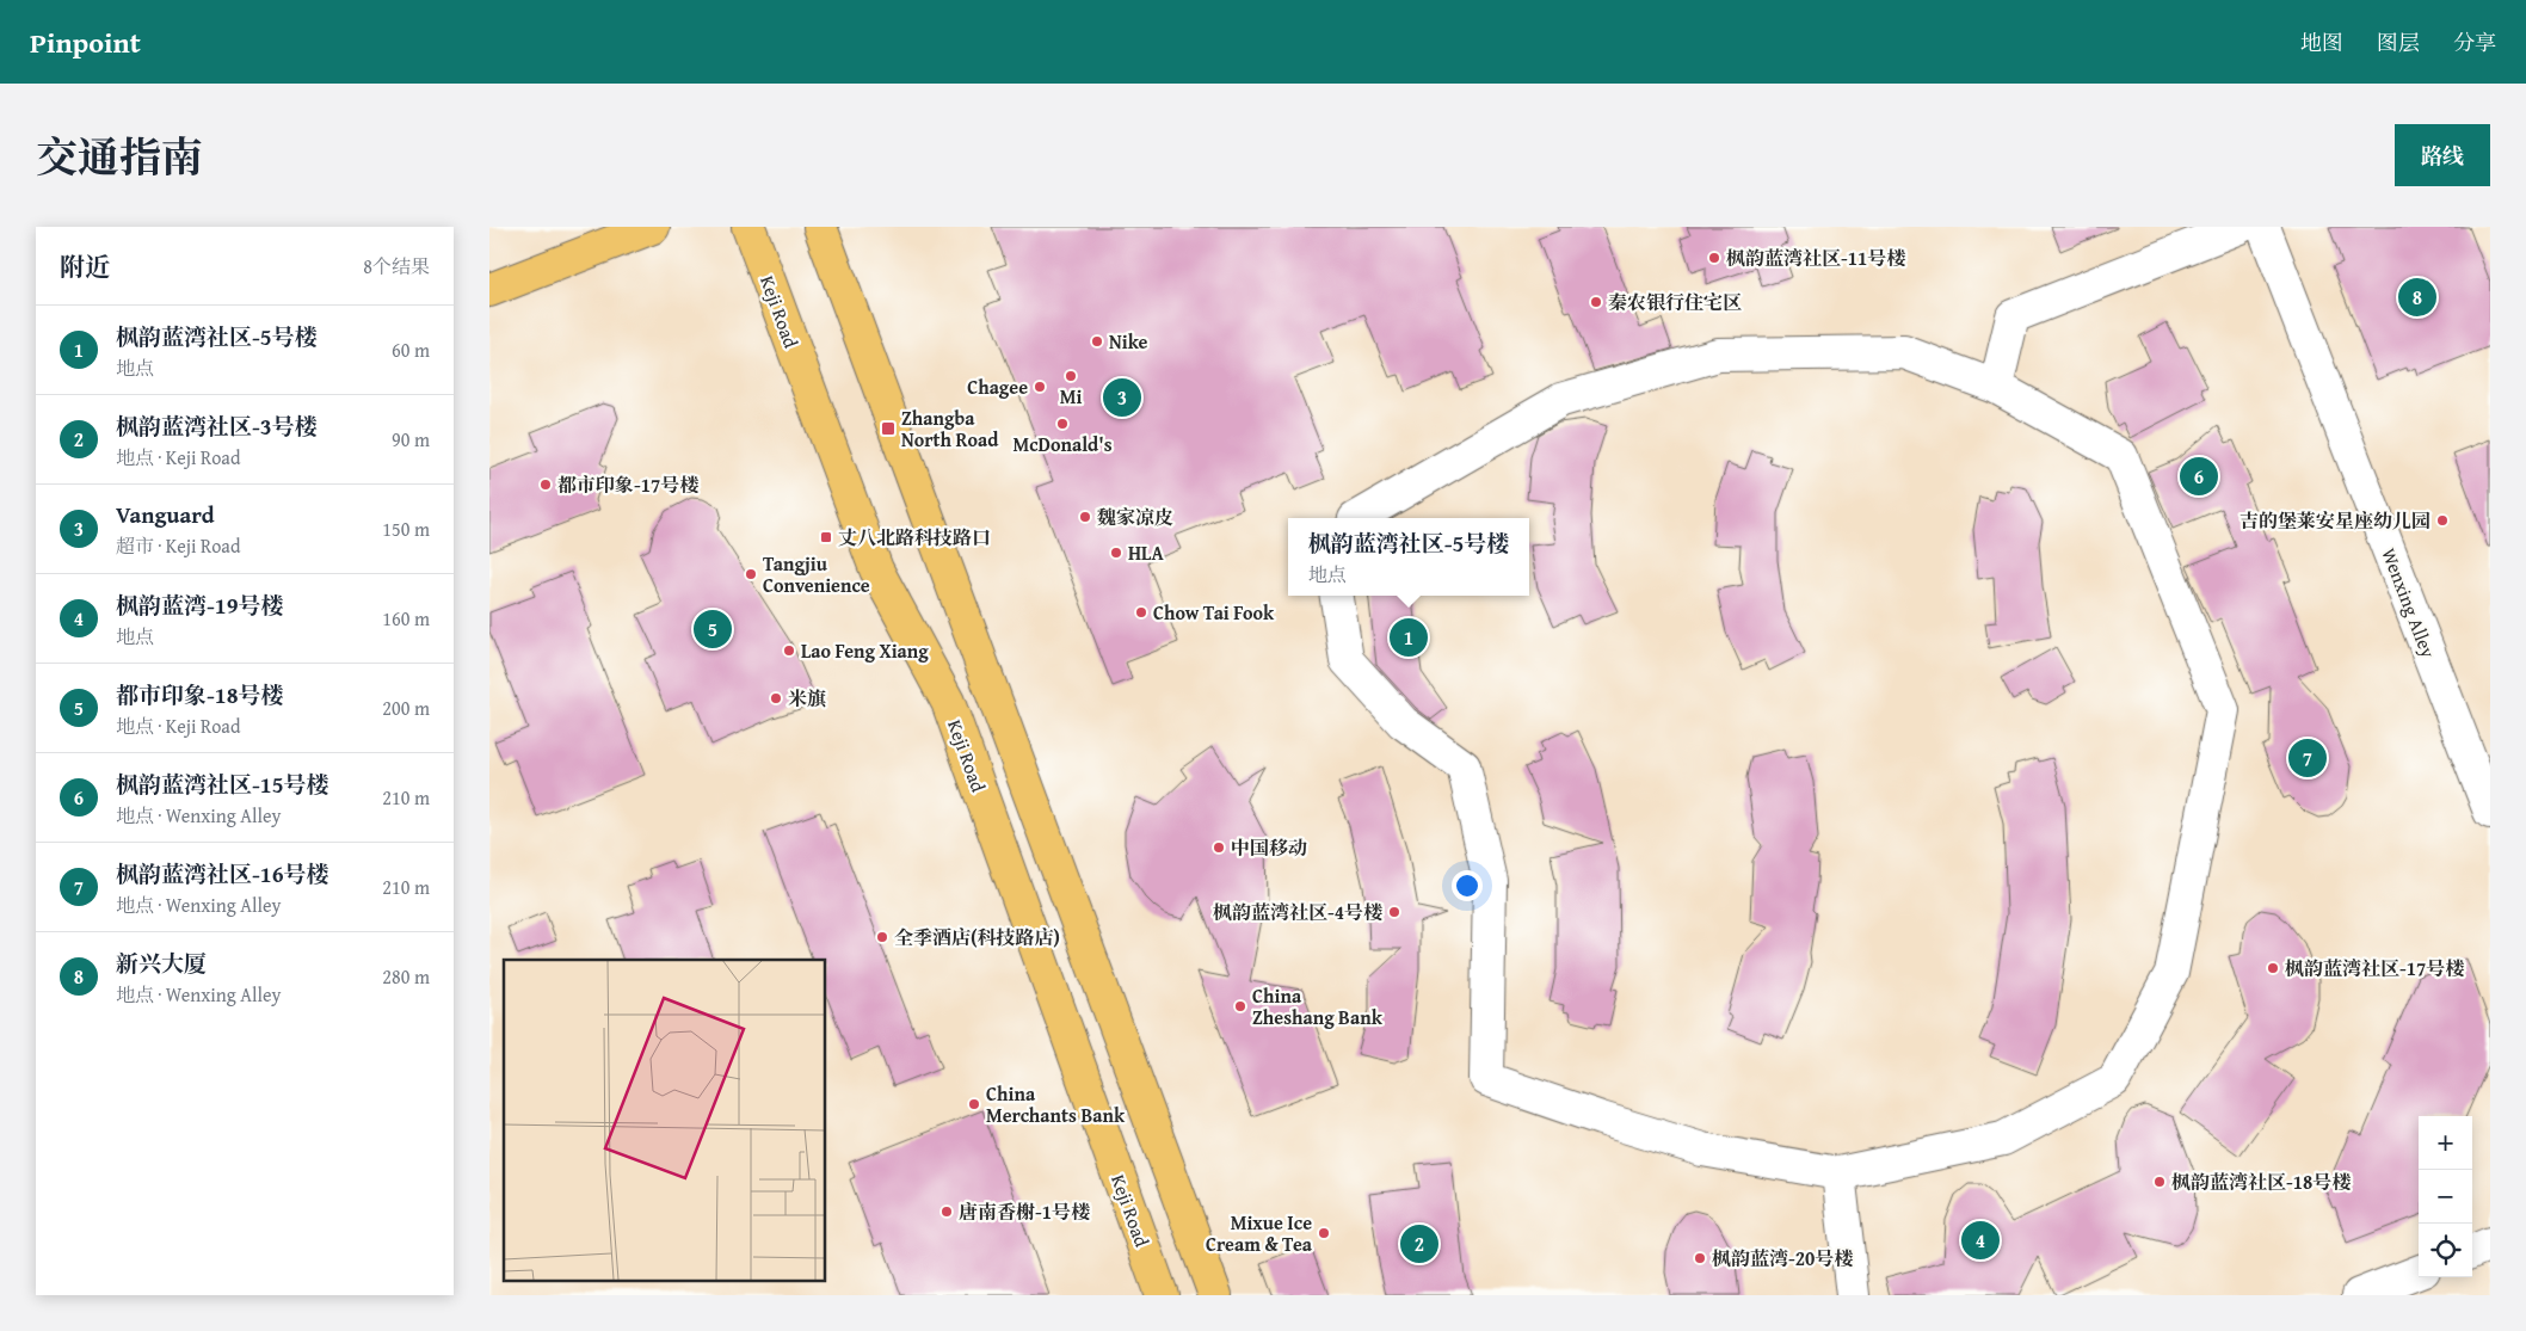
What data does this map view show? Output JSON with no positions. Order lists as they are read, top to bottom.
{
  "streets": {
    "main road": ["Keji Road"],
    "street": ["Wenxing Alley"]
  },
  "places": {
    "other": [
      "枫韵蓝湾社区-11号楼",
      "秦农银行住宅区",
      "Nike",
      "Mi",
      "Chagee",
      "McDonald's",
      "都市印象-17号楼",
      "魏家凉皮",
      "吉的堡莱安星座幼儿园",
      "HLA",
      "Tangjiu Convenience",
      "Chow Tai Fook",
      "Lao Feng Xiang",
      "米旗",
      "中国移动",
      "枫韵蓝湾社区-4号楼",
      "全季酒店(科技路店)",
      "枫韵蓝湾社区-17号楼",
      "China Zheshang Bank",
      "China Merchants Bank",
      "枫韵蓝湾社区-18号楼",
      "唐南香榭-1号楼",
      "Mixue Ice Cream & Tea",
      "枫韵蓝湾-20号楼"
    ],
    "transit": ["Zhangba North Road", "丈八北路科技路口"]
  },
  "page": {
    "header": "Pinpoint",
    "nav": ["地图", "图层", "分享"],
    "title": "交通指南",
    "buttons": "路线",
    "heading": ["附近", "8个结果"],
    "pins": [
      "8",
      "3",
      "6",
      "5",
      "1",
      "7",
      "4",
      "2"
    ],
    "list": [
      {
        "mark": "1",
        "name": "枫韵蓝湾社区-5号楼",
        "note": "地点",
        "value": "60 m"
      },
      {
        "mark": "2",
        "name": "枫韵蓝湾社区-3号楼",
        "note": "地点 · Keji Road",
        "value": "90 m"
      },
      {
        "mark": "3",
        "name": "Vanguard",
        "note": "超市 · Keji Road",
        "value": "150 m"
      },
      {
        "mark": "4",
        "name": "枫韵蓝湾-19号楼",
        "note": "地点",
        "value": "160 m"
      },
      {
        "mark": "5",
        "name": "都市印象-18号楼",
        "note": "地点 · Keji Road",
        "value": "200 m"
      },
      {
        "mark": "6",
        "name": "枫韵蓝湾社区-15号楼",
        "note": "地点 · Wenxing Alley",
        "value": "210 m"
      },
      {
        "mark": "7",
        "name": "枫韵蓝湾社区-16号楼",
        "note": "地点 · Wenxing Alley",
        "value": "210 m"
      },
      {
        "mark": "8",
        "name": "新兴大厦",
        "note": "地点 · Wenxing Alley",
        "value": "280 m"
      }
    ],
    "popup": ["枫韵蓝湾社区-5号楼", "地点"],
    "map_buttons": ["+", "−"]
  }
}
